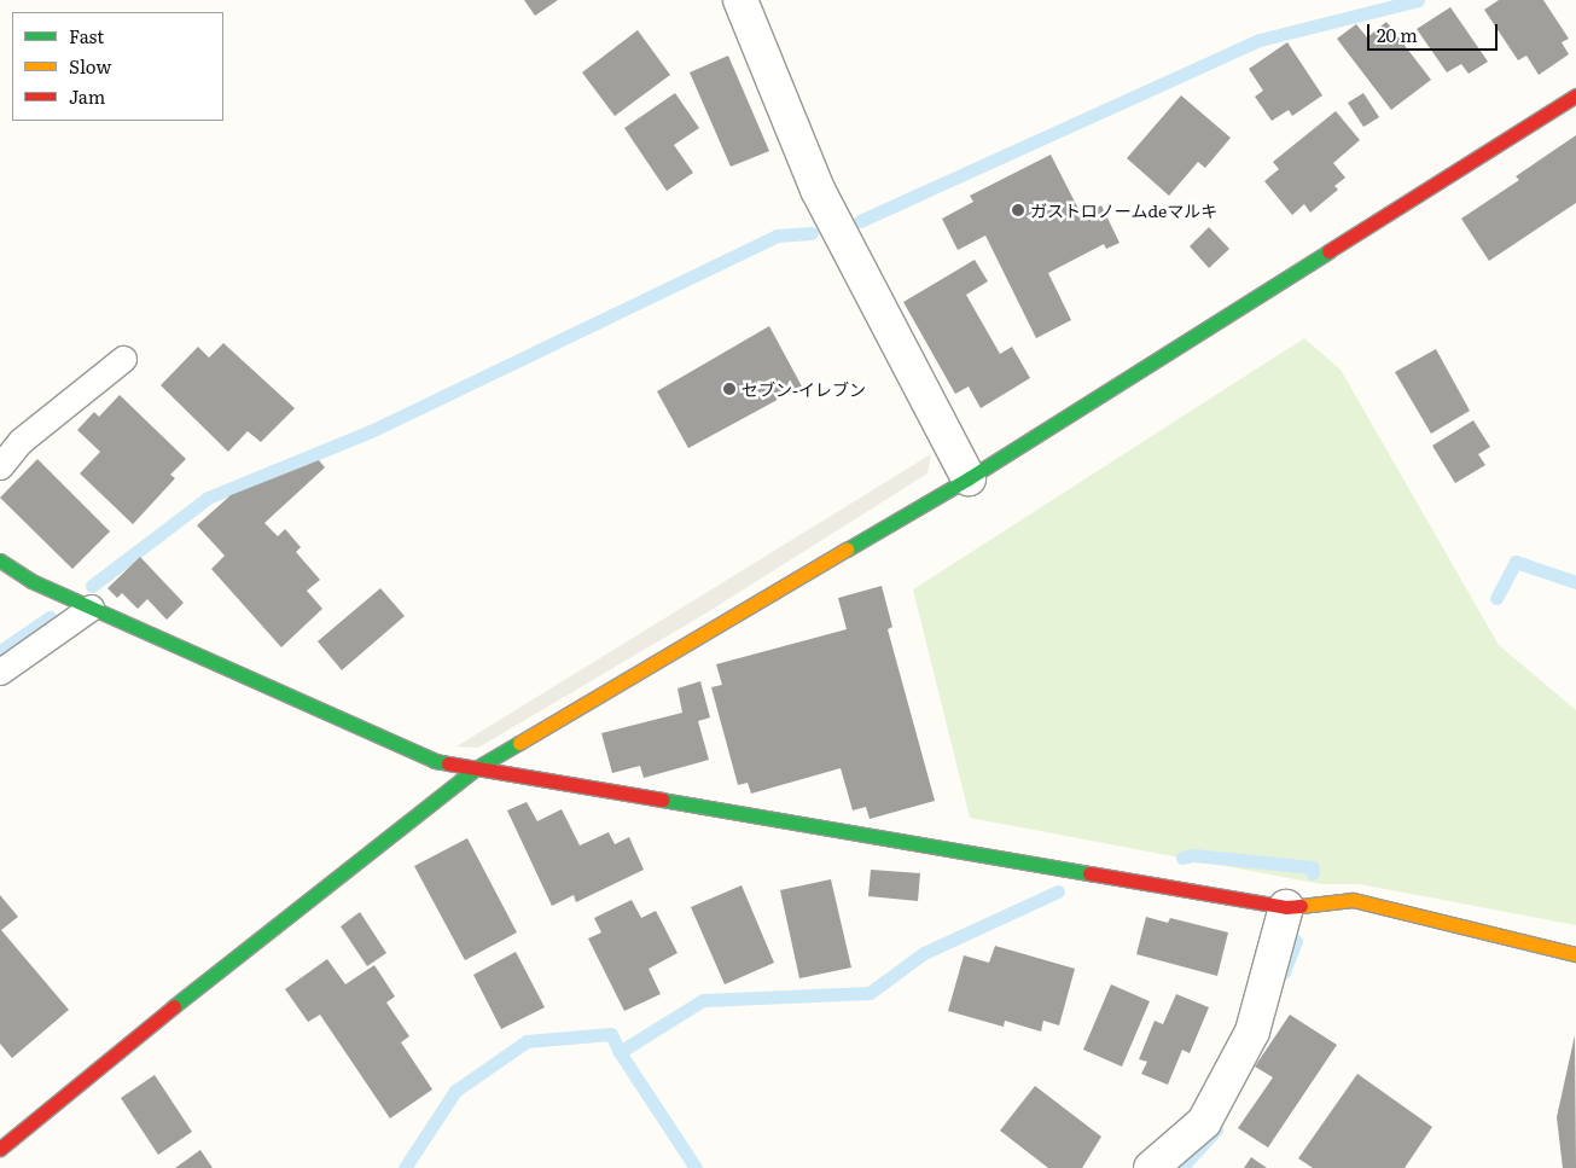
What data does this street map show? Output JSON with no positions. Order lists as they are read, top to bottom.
{
  "places": ["ガストロノームdeマルキ", "セブン-イレブン"],
  "legend": ["Fast", "Slow", "Jam"],
  "scale_bar": "20 m"
}
